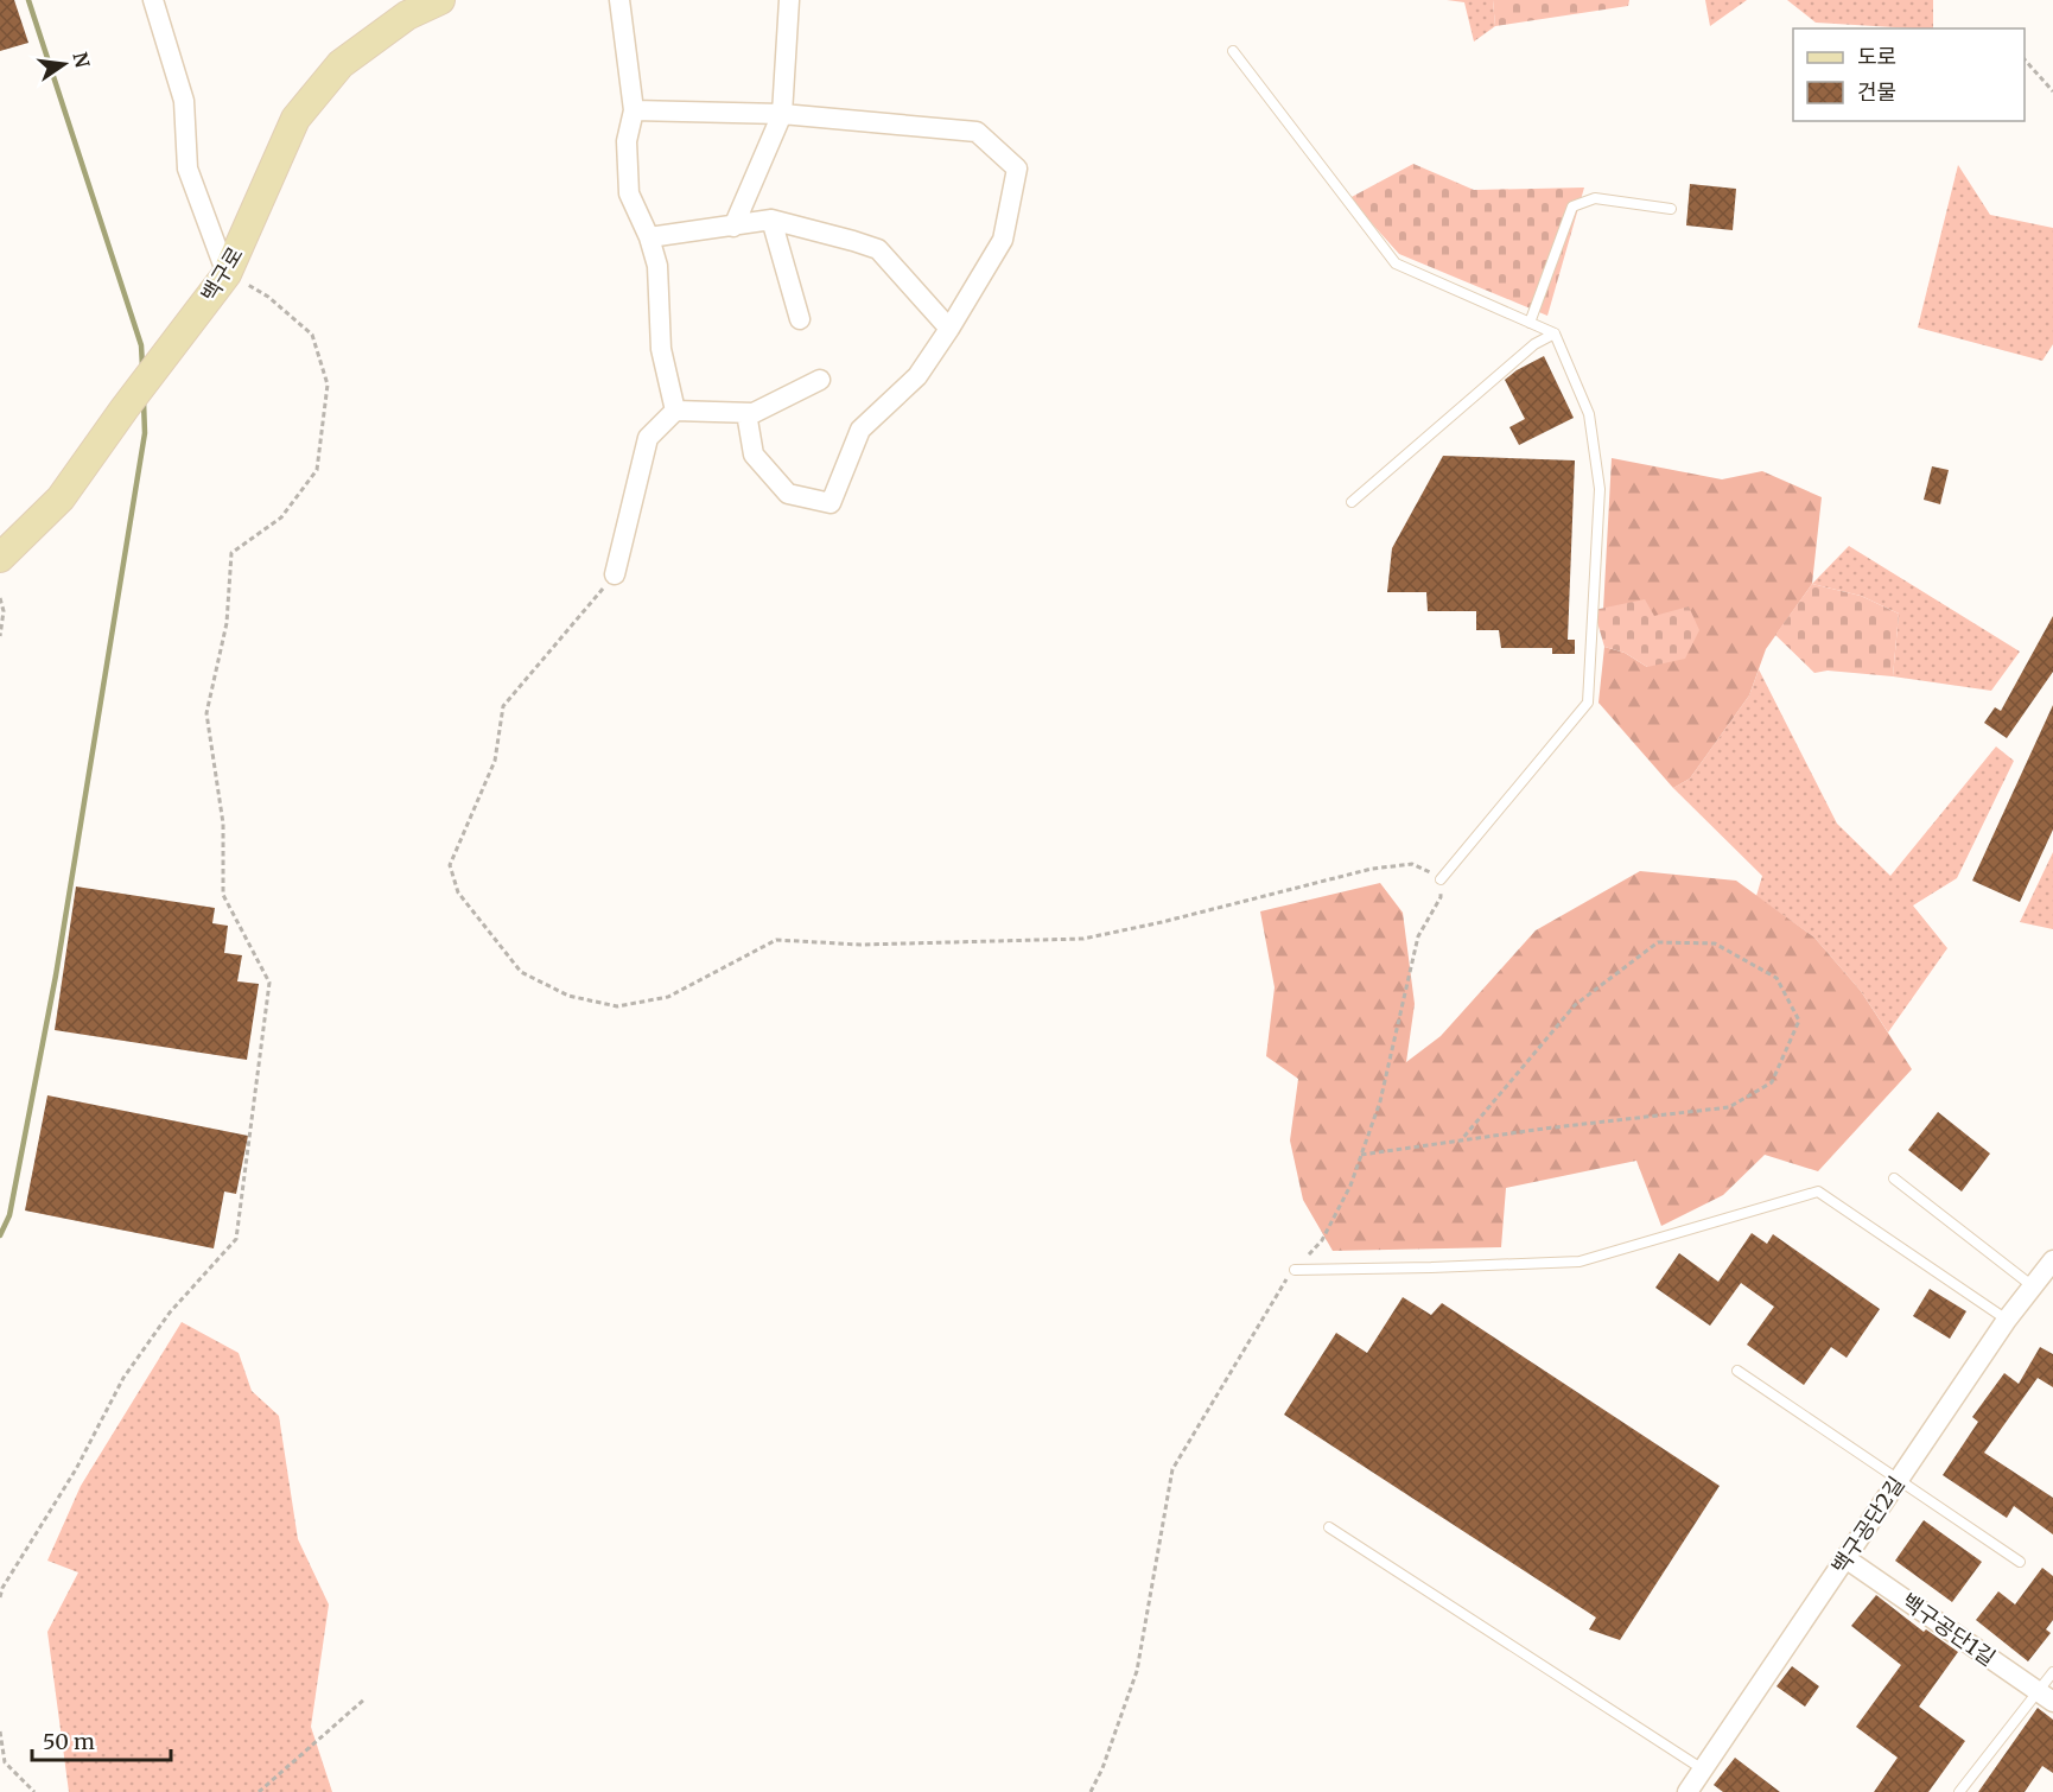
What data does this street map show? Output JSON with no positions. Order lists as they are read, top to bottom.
{
  "streets": {
    "street": ["백구로", "백구공단2길", "백구공단1길"]
  },
  "crossings": [
    ["백구공단2길", "백구공단1길"]
  ],
  "legend": ["도로", "건물"],
  "scale_bar": "50 m",
  "north": "right"
}
